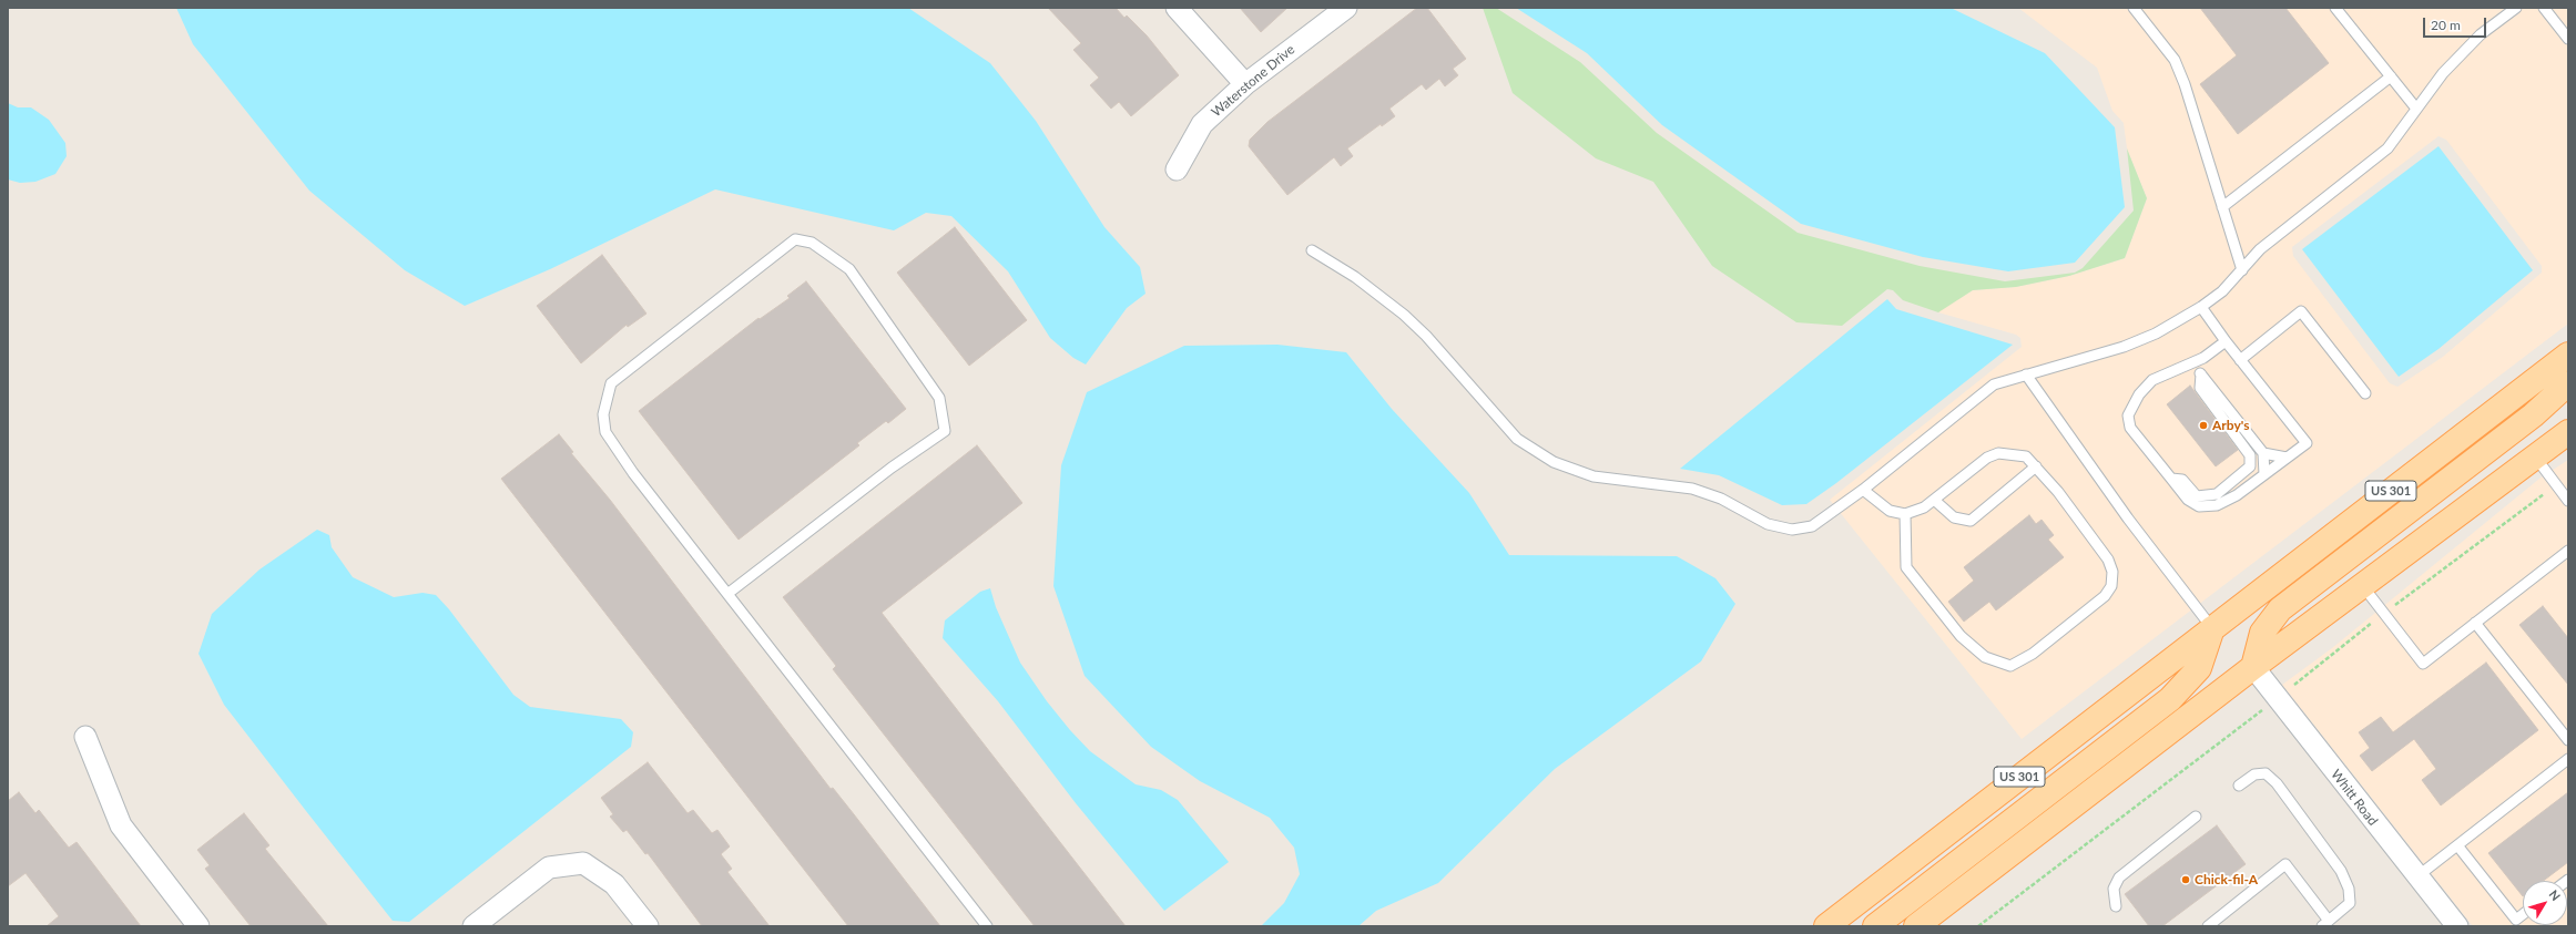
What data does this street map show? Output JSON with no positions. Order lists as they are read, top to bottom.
{
  "streets": {
    "main road": ["US 301"],
    "street": ["Waterstone Drive", "Whitt Road"]
  },
  "places": ["Arby's", "Chick-fil-A"],
  "scale_bar": "20 m",
  "north": "top right"
}
